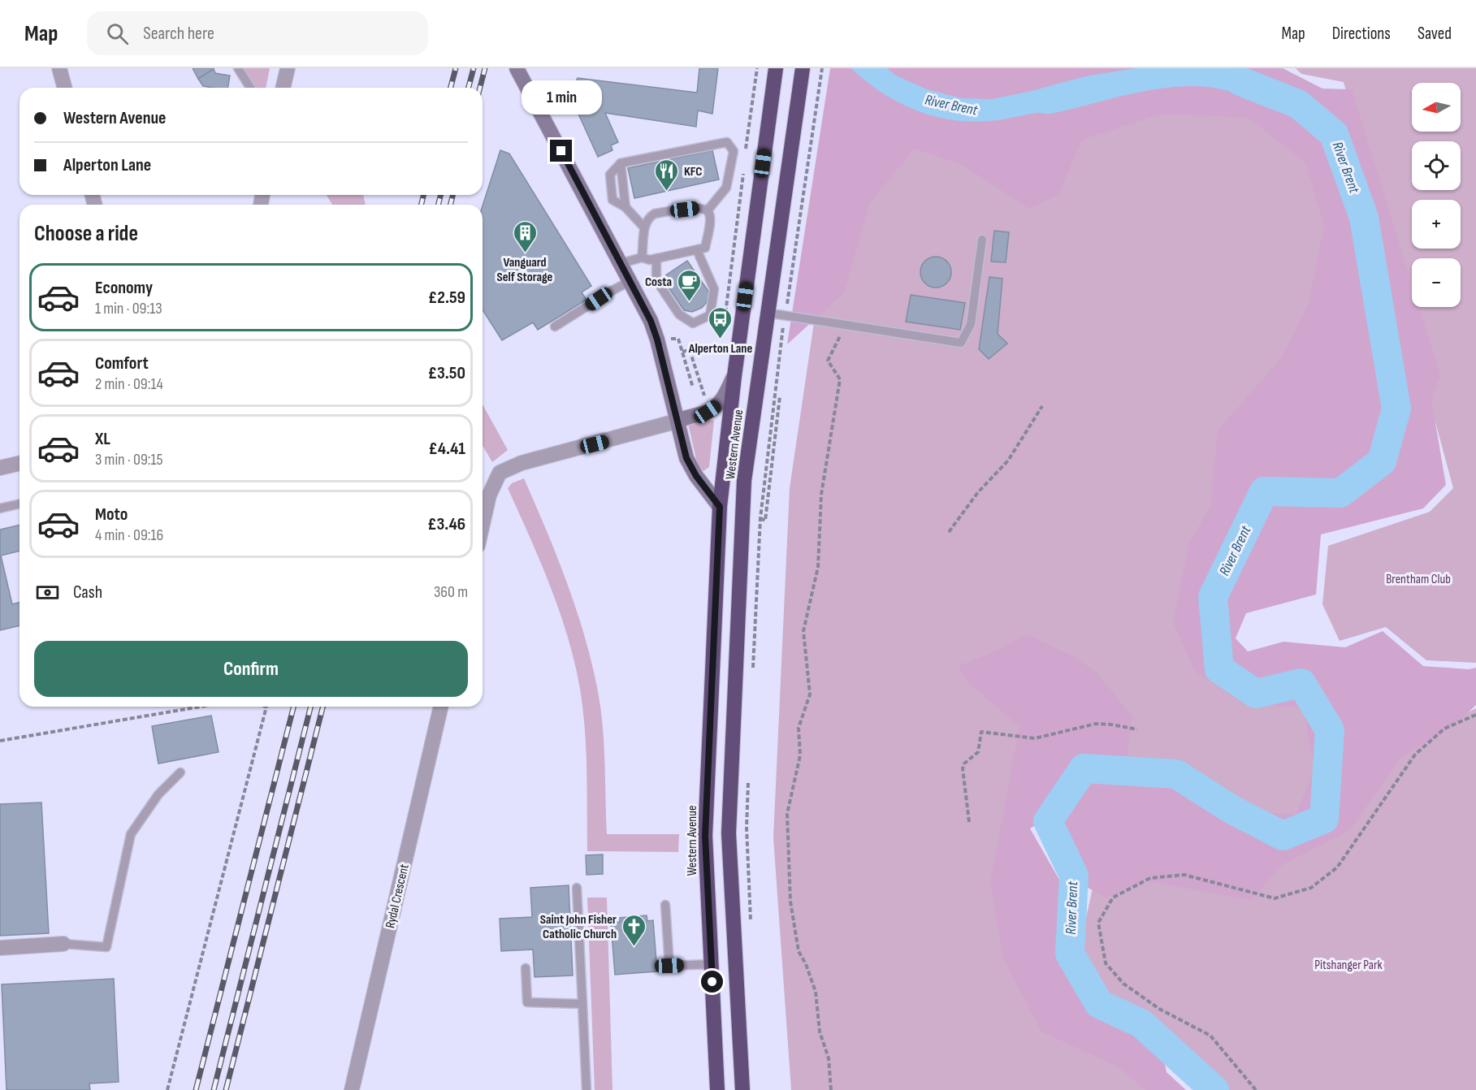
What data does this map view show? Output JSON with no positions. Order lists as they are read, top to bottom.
{
  "streets": {
    "highway": ["Western Avenue"],
    "street": ["Rydal Crescent"]
  },
  "water": ["River Brent"],
  "parks": ["Brentham Club", "Pitshanger Park"],
  "places": {
    "restaurant": ["KFC"],
    "building": ["Vanguard Self Storage"],
    "cafe": ["Costa"],
    "bus stop": ["Alperton Lane"],
    "church": ["Saint John Fisher Catholic Church"]
  },
  "north": "left",
  "page": {
    "header": "Map",
    "search": "Search here",
    "nav": ["Map", "Directions", "Saved"],
    "bubble": "1 min",
    "map_buttons": ["+", "−"],
    "banner": ["Western Avenue", "Alperton Lane"],
    "heading": "Choose a ride",
    "list": [
      {
        "name": "Economy",
        "note": "1 min · 09:13",
        "value": "£2.59"
      },
      {
        "name": "Comfort",
        "note": "2 min · 09:14",
        "value": "£3.50"
      },
      {
        "name": "XL",
        "note": "3 min · 09:15",
        "value": "£4.41"
      },
      {
        "name": "Moto",
        "note": "4 min · 09:16",
        "value": "£3.46"
      }
    ],
    "pay": ["Cash", "360 m"],
    "buttons": "Confirm"
  }
}
